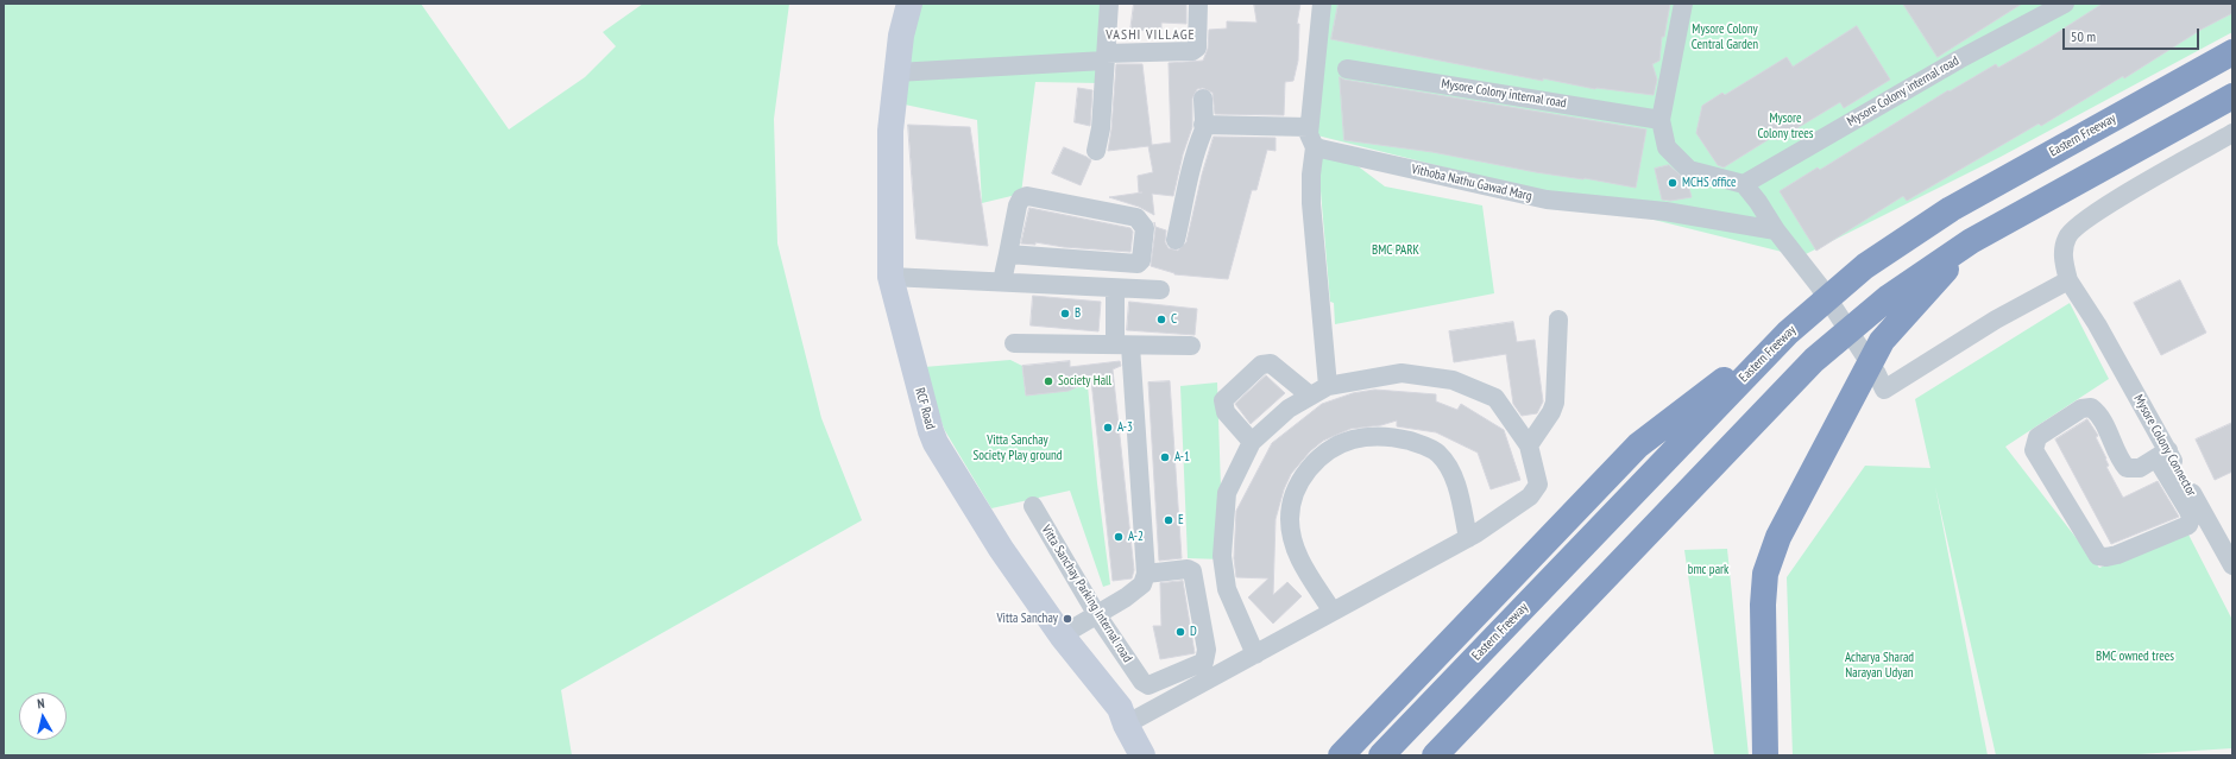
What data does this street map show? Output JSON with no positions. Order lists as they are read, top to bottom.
{
  "streets": {
    "highway": ["Eastern Freeway"],
    "street": [
      "Mysore Colony internal road",
      "Vithoba Nathu Gawad Marg",
      "RCF Road",
      "Mysore Colony Connector",
      "Vitta Sanchay Parking Internal road"
    ]
  },
  "districts": ["VASHI VILLAGE"],
  "parks": [
    "Mysore Colony Central Garden",
    "Mysore Colony trees",
    "BMC PARK",
    "Vitta Sanchay Society Play ground",
    "bmc park",
    "BMC owned trees",
    "Acharya Sharad Narayan Udyan"
  ],
  "places": [
    "MCHS office",
    "B",
    "C",
    "Society Hall",
    "A-3",
    "A-1",
    "E",
    "A-2",
    "Vitta Sanchay",
    "D"
  ],
  "scale_bar": "50 m",
  "north": "top"
}
